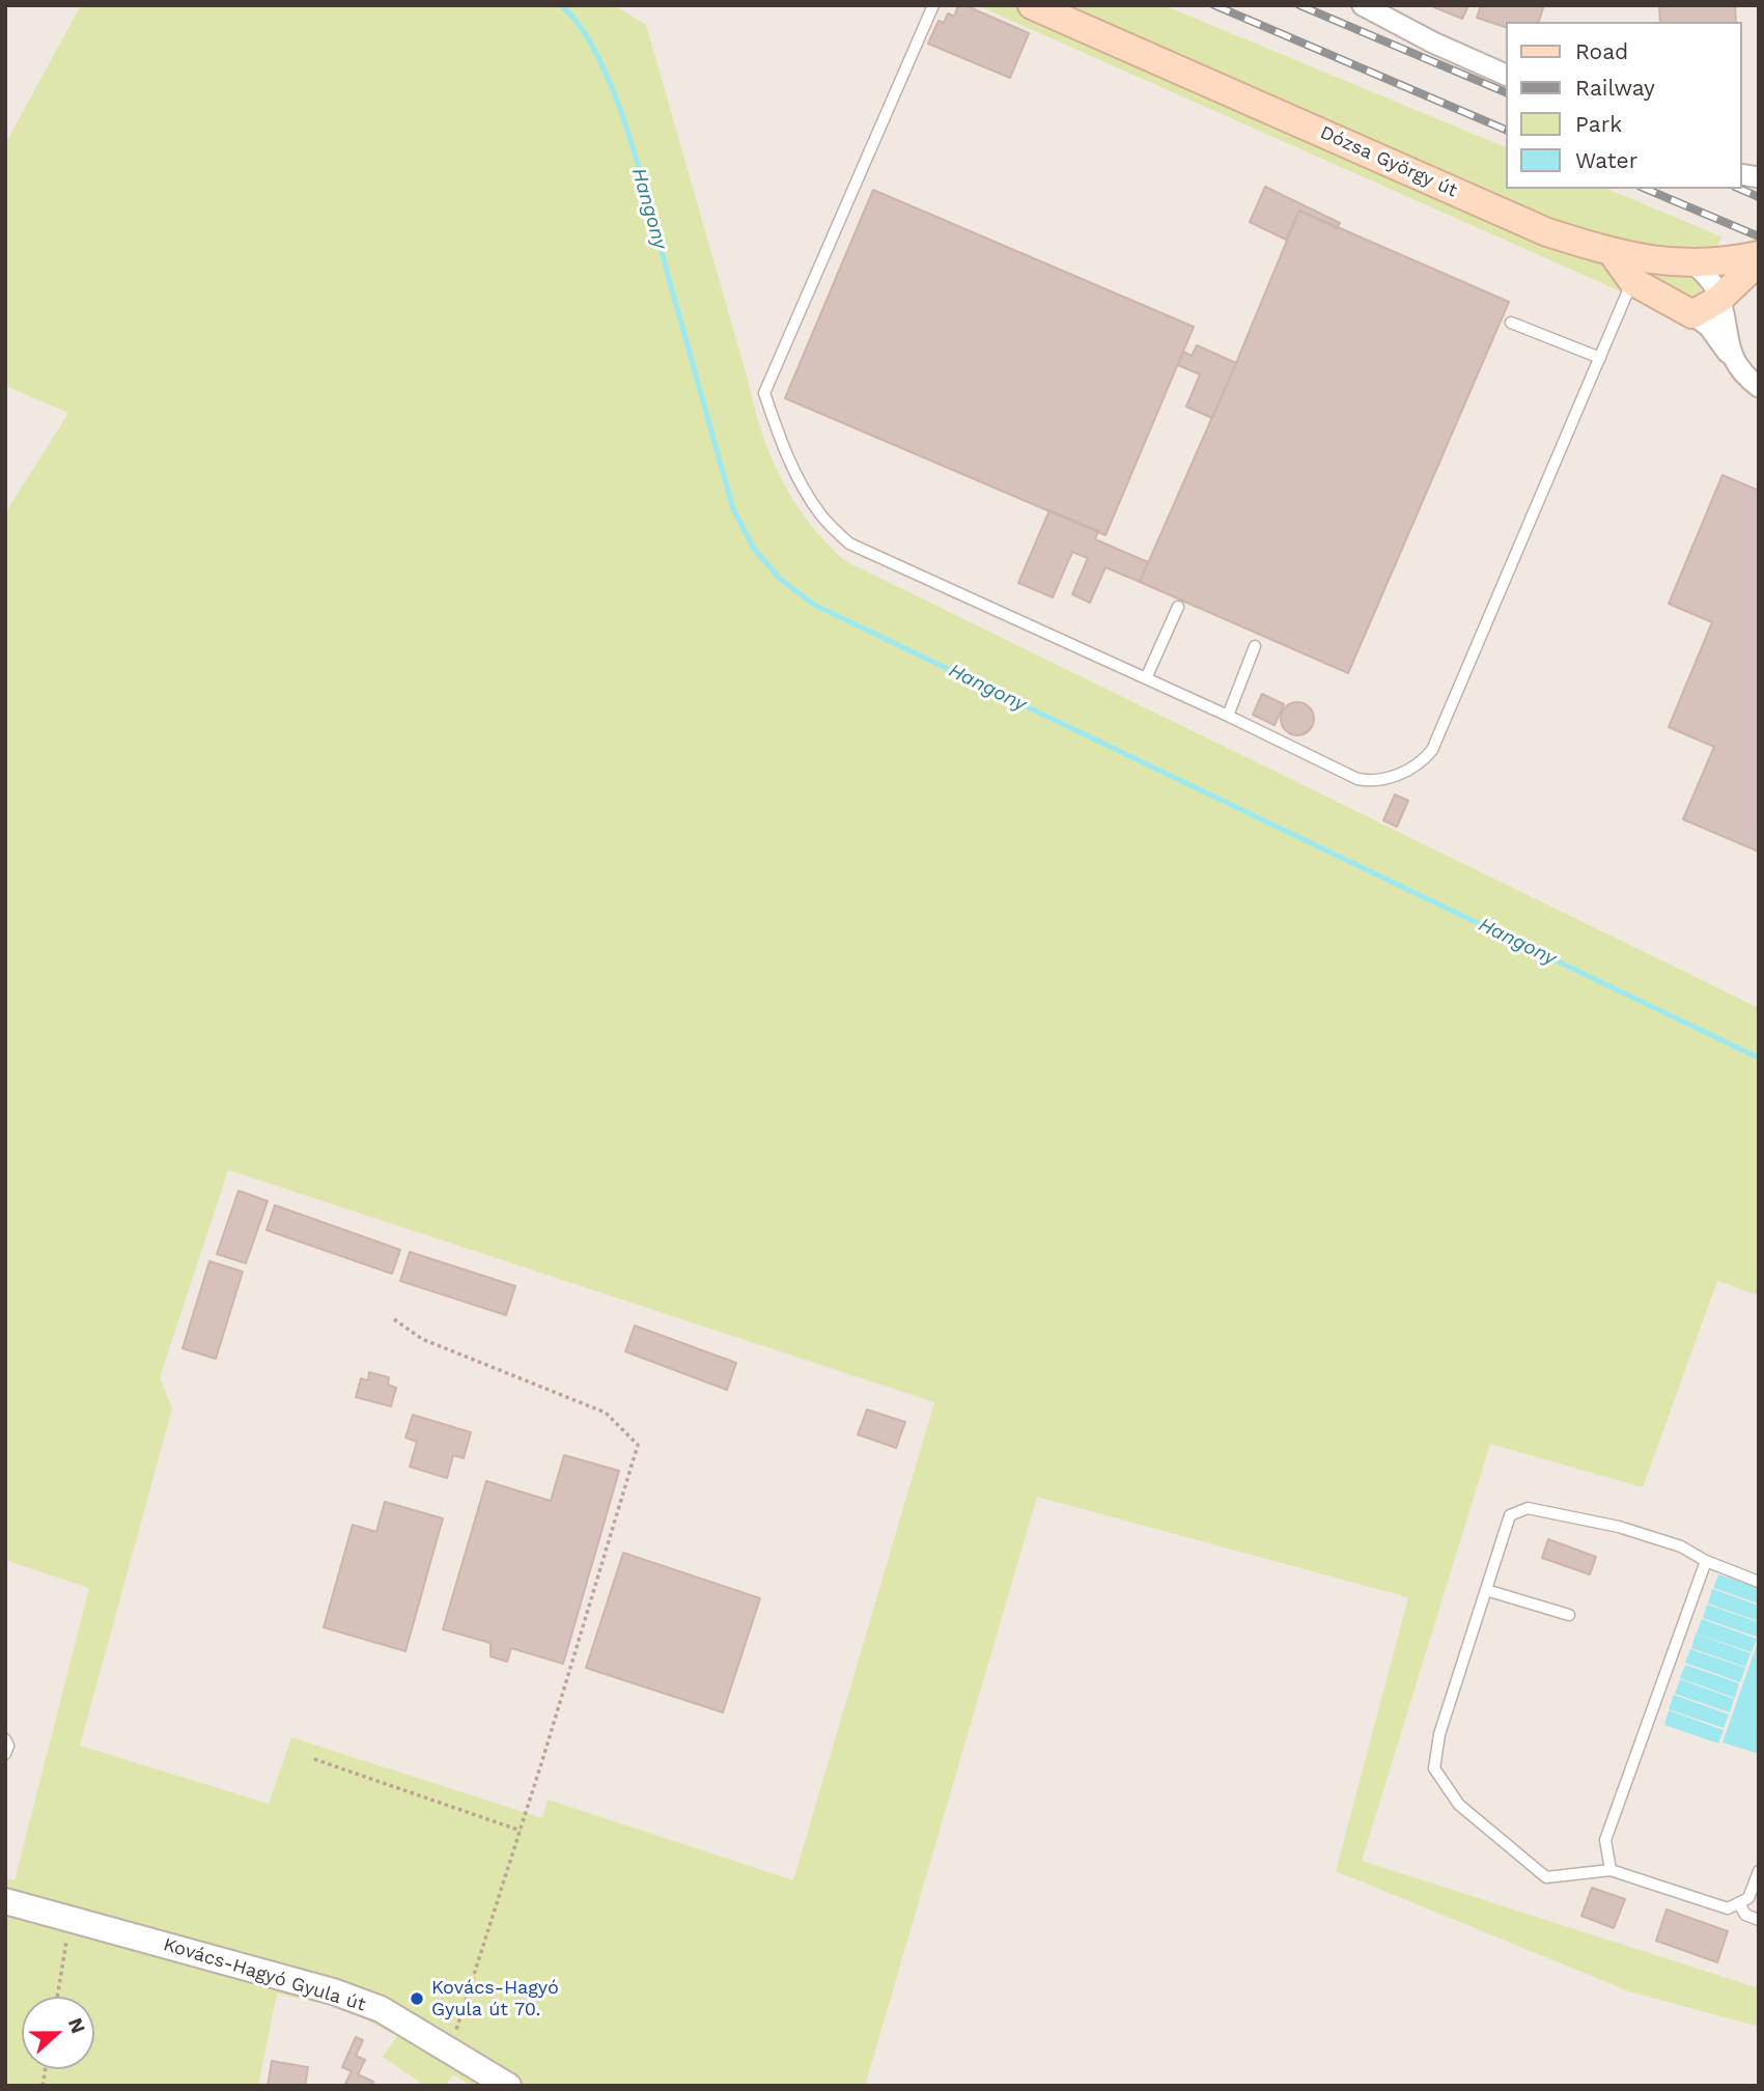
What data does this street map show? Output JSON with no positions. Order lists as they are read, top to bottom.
{
  "streets": {
    "main road": ["Dózsa György út"],
    "street": ["Kovács-Hagyó Gyula út"]
  },
  "water": ["Hangony"],
  "places": ["Kovács-Hagyó Gyula út 70."],
  "legend": [
    "Road",
    "Railway",
    "Park",
    "Water"
  ],
  "north": "right"
}
